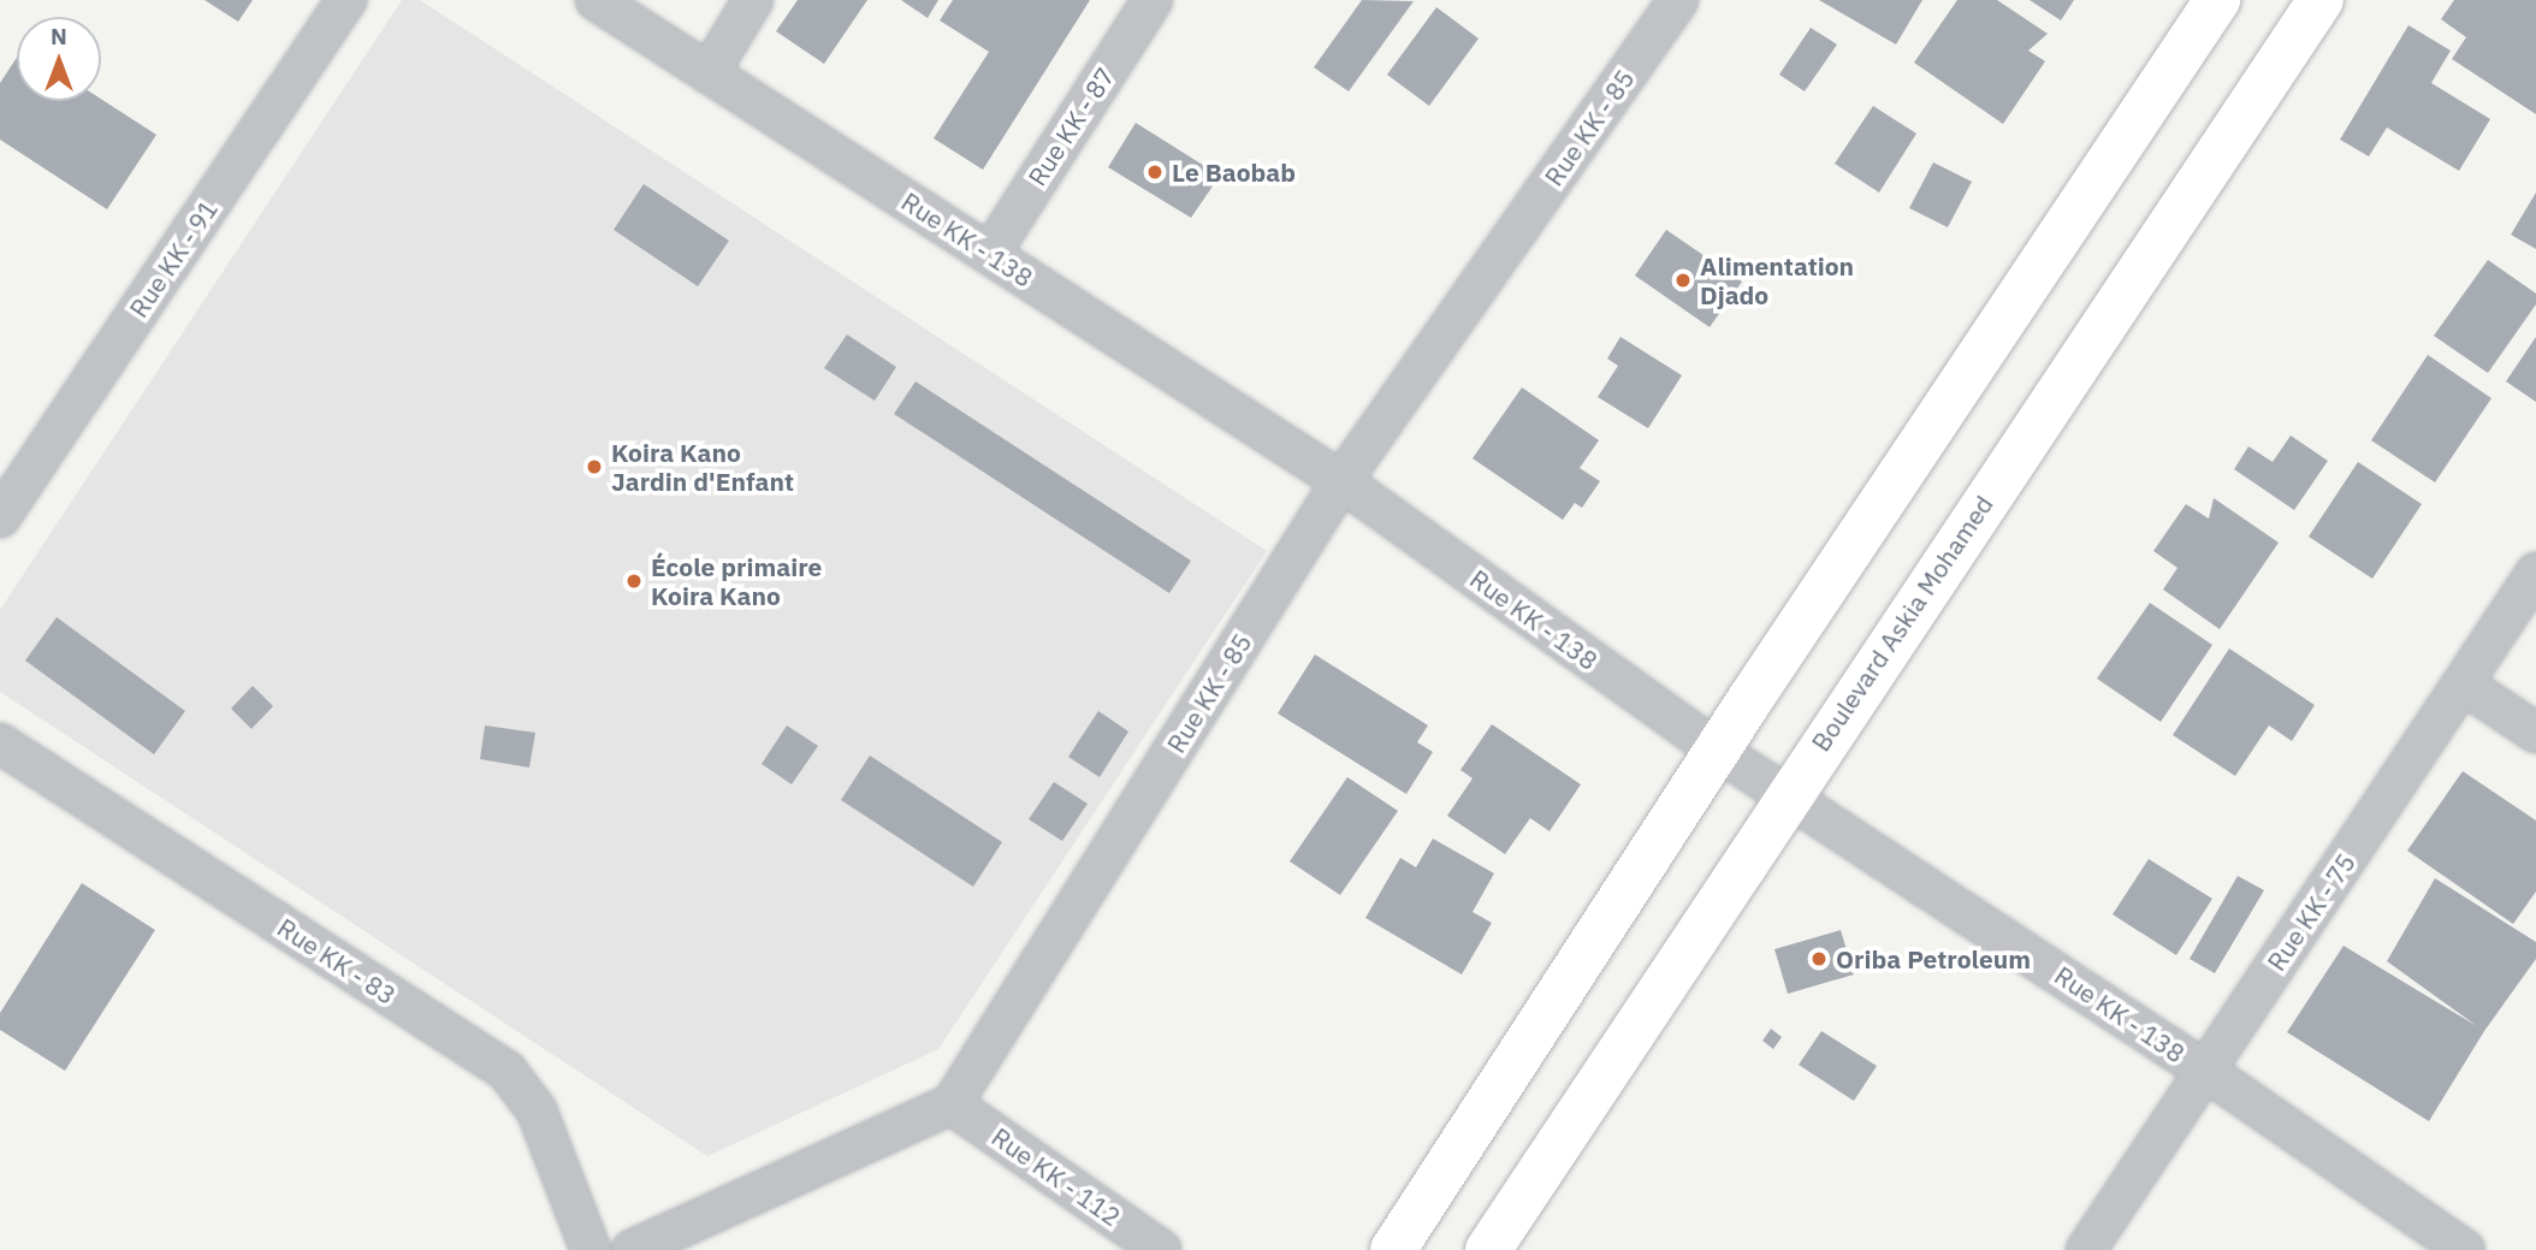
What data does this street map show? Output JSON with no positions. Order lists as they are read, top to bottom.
{
  "streets": {
    "main road": ["Boulevard Askia Mohamed"],
    "street": [
      "Rue KK - 87",
      "Rue KK - 85",
      "Rue KK - 138",
      "Rue KK - 91",
      "Rue KK - 75",
      "Rue KK - 83",
      "Rue KK - 112"
    ]
  },
  "crossings": [
    ["Rue KK - 87", "Rue KK - 138"],
    ["Rue KK - 85", "Rue KK - 138"],
    ["Rue KK - 85", "Rue KK - 112"],
    ["Rue KK - 138", "Boulevard Askia Mohamed"],
    ["Rue KK - 138", "Rue KK - 75"]
  ],
  "places": [
    "Le Baobab",
    "Alimentation Djado",
    "Koira Kano Jardin d'Enfant",
    "École primaire Koira Kano",
    "Oriba Petroleum"
  ],
  "north": "top"
}
